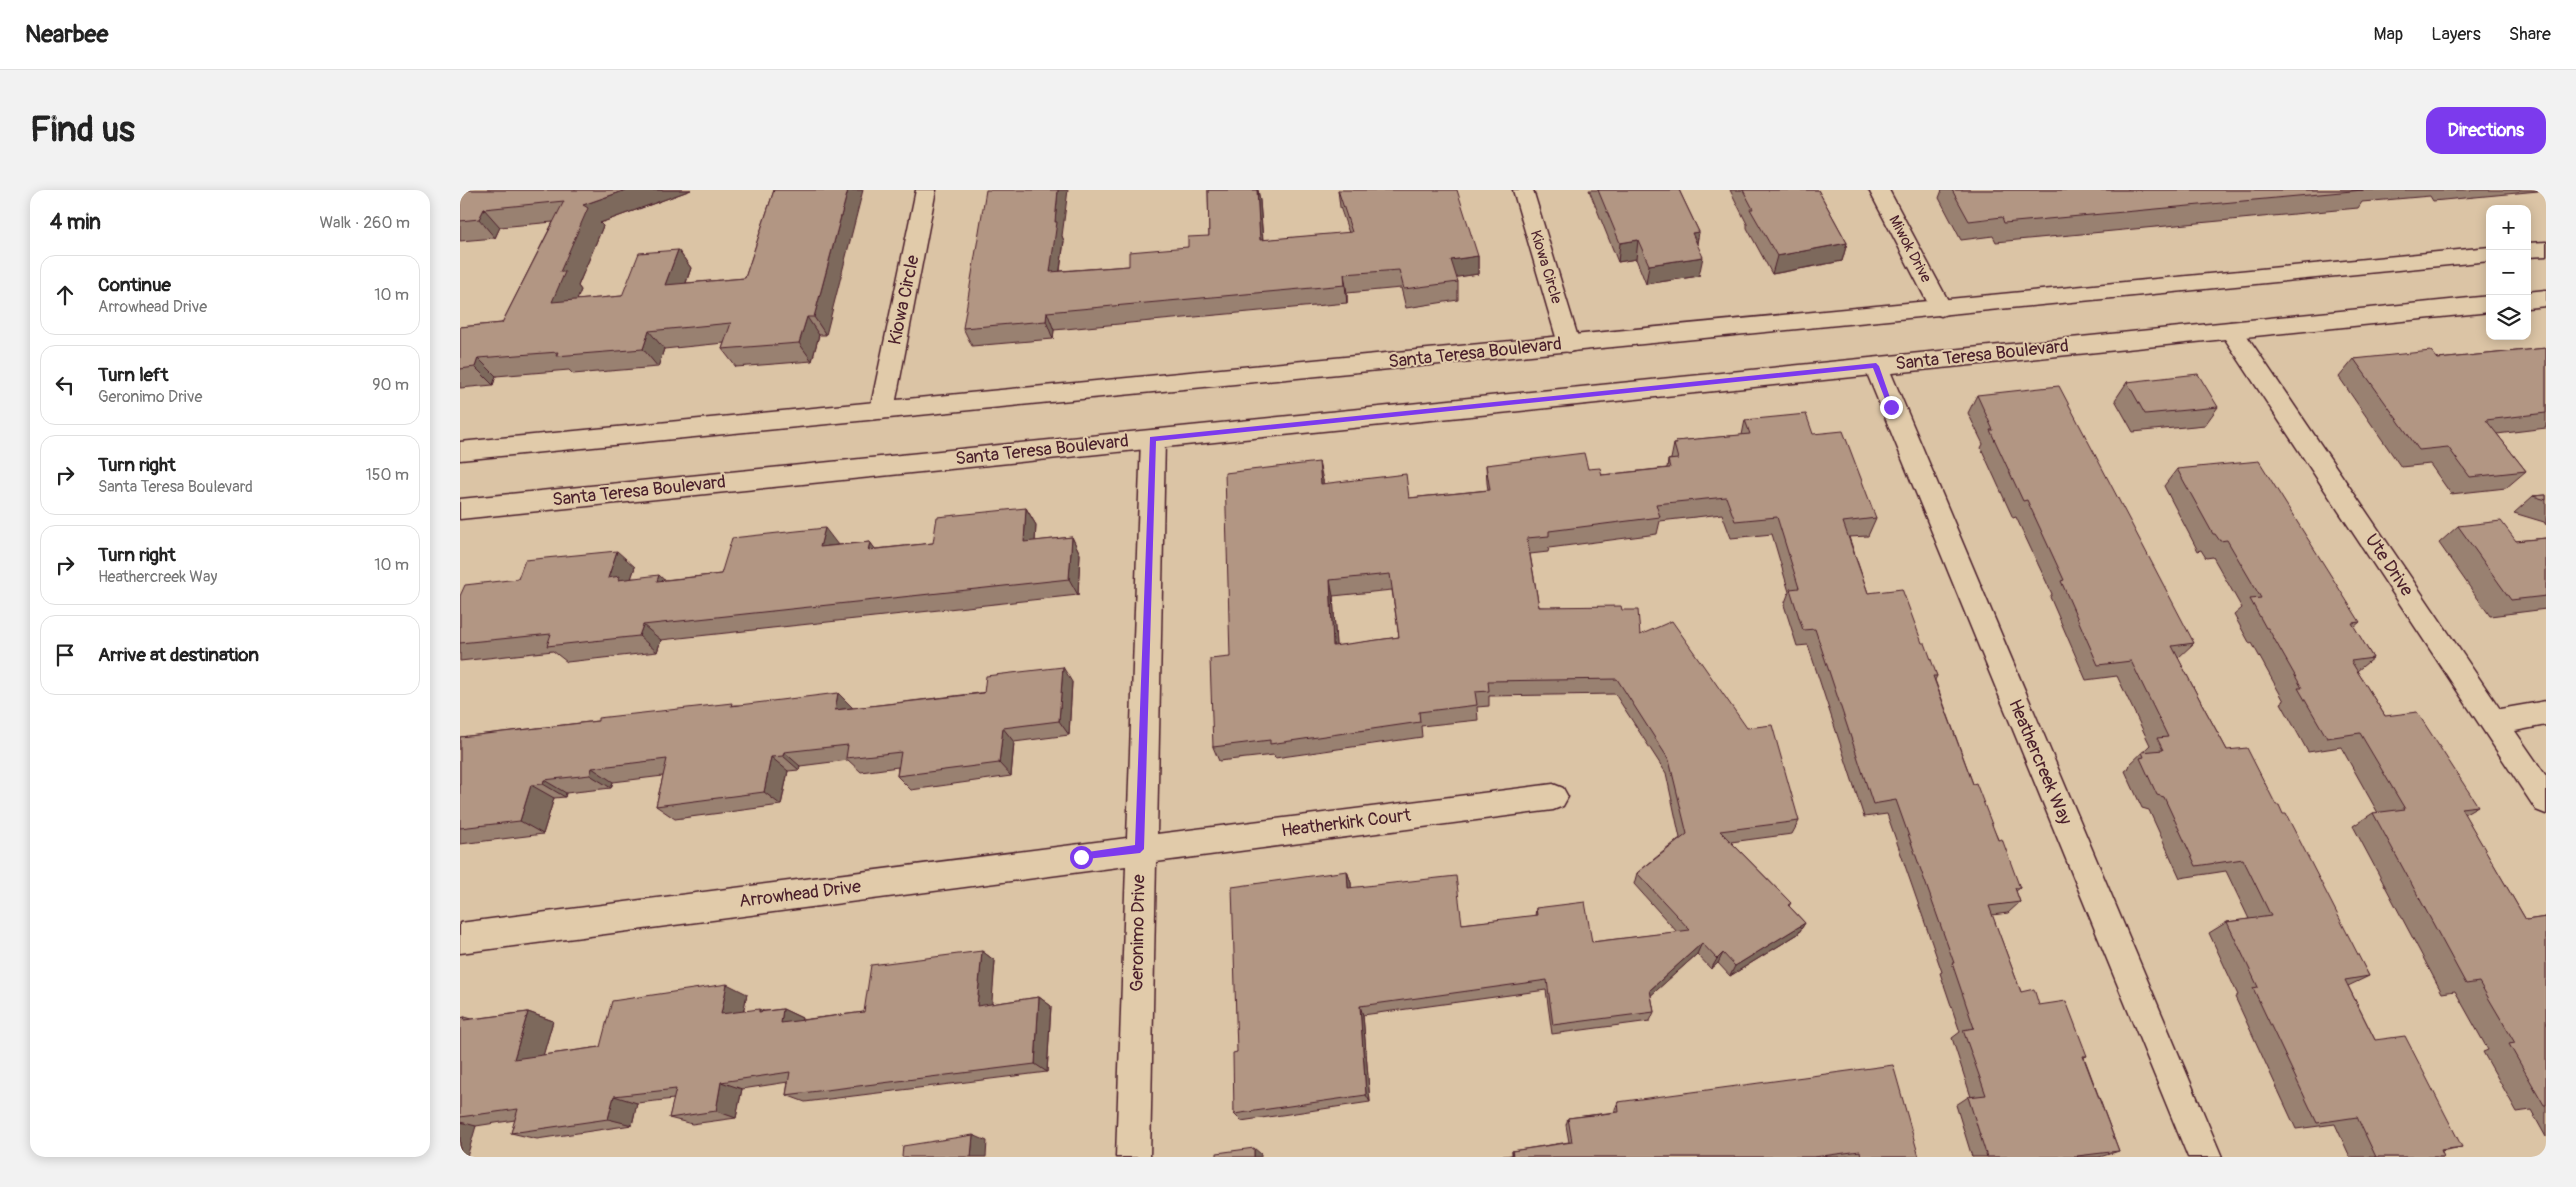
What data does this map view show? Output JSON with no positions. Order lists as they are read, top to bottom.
{
  "streets": {
    "main road": [
      "Miwok Drive",
      "Kiowa Circle",
      "Santa Teresa Boulevard",
      "Ute Drive",
      "Heathercreek Way",
      "Heatherkirk Court",
      "Arrowhead Drive",
      "Geronimo Drive"
    ]
  },
  "crossings": [
    ["Miwok Drive", "Santa Teresa Boulevard"],
    ["Kiowa Circle", "Santa Teresa Boulevard"],
    ["Santa Teresa Boulevard", "Ute Drive"],
    ["Santa Teresa Boulevard", "Heathercreek Way"],
    ["Santa Teresa Boulevard", "Geronimo Drive"],
    ["Heatherkirk Court", "Arrowhead Drive"],
    ["Heatherkirk Court", "Geronimo Drive"],
    ["Arrowhead Drive", "Geronimo Drive"]
  ],
  "page": {
    "header": "Nearbee",
    "nav": ["Map", "Layers", "Share"],
    "buttons": "Directions",
    "title": "Find us",
    "heading": ["4 min", "Walk · 260 m"],
    "map_buttons": ["+", "−"],
    "list": [
      ["Continue", "Arrowhead Drive", "10 m"],
      ["Turn left", "Geronimo Drive", "90 m"],
      ["Turn right", "Santa Teresa Boulevard", "150 m"],
      ["Turn right", "Heathercreek Way", "10 m"],
      "Arrive at destination"
    ]
  }
}
